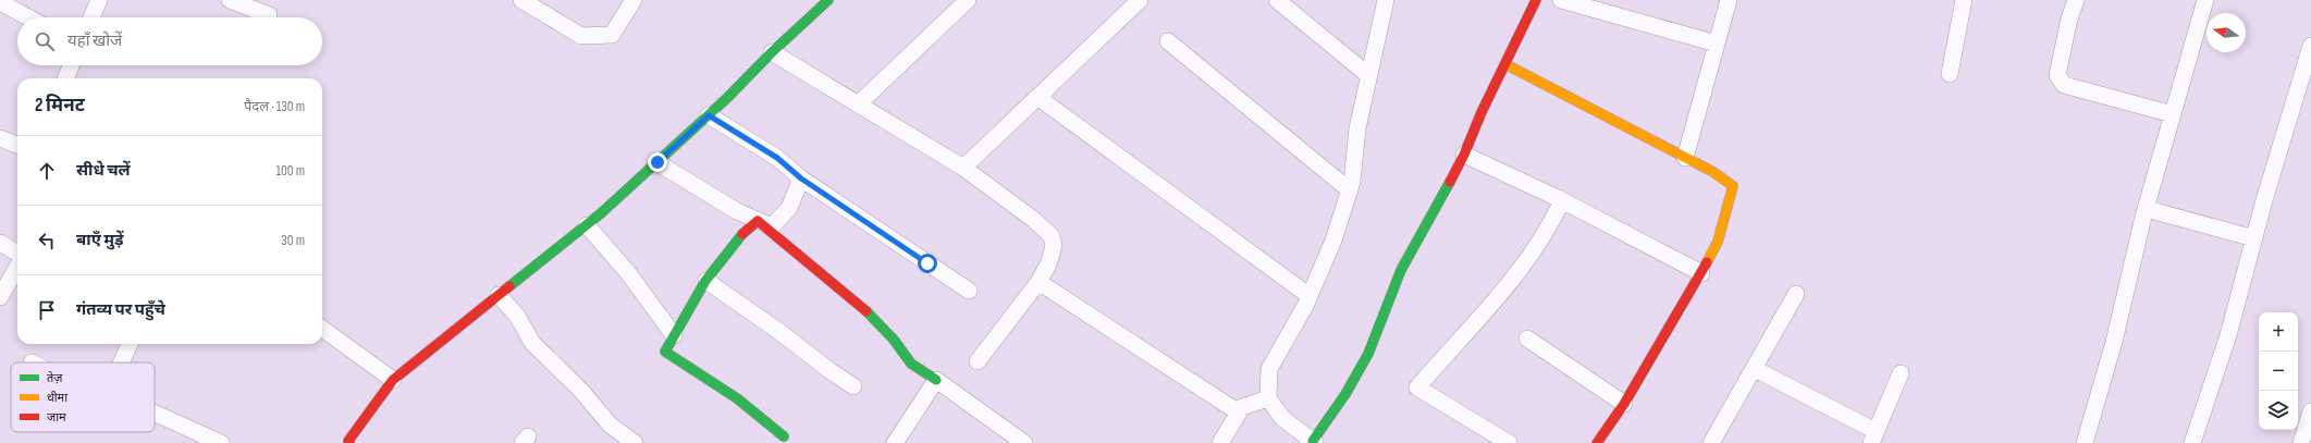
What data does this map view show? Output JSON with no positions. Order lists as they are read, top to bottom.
{
  "legend": ["तेज़", "धीमा", "जाम"],
  "north": "left",
  "page": {
    "search": "यहाँ खोजें",
    "heading": ["2 मिनट", "पैदल · 130 m"],
    "list": [
      ["सीधे चलें", "100 m"],
      ["बाएँ मुड़ें", "30 m"],
      "गंतव्य पर पहुँचे"
    ],
    "map_buttons": ["+", "−"]
  }
}
